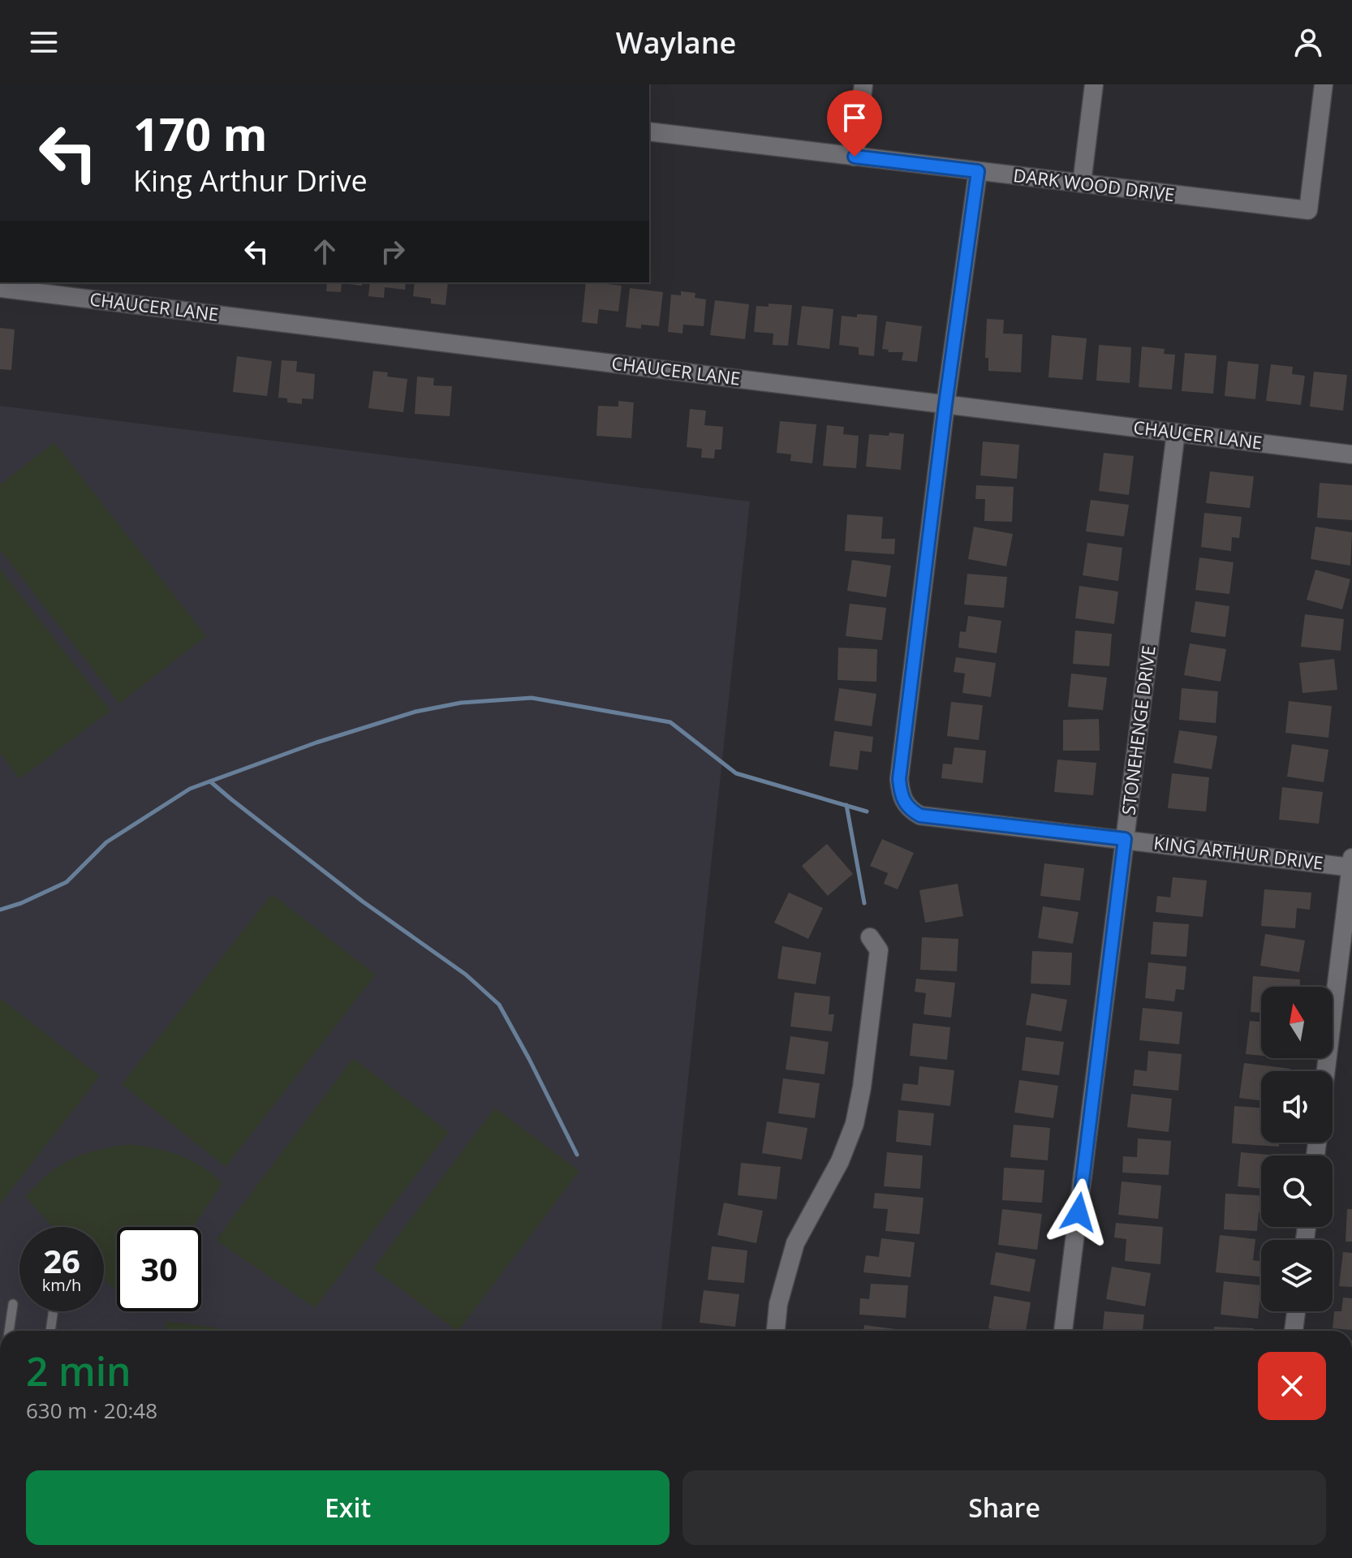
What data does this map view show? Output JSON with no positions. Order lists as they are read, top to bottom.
{
  "streets": {
    "street": [
      "DARK WOOD DRIVE",
      "CHAUCER LANE",
      "STONEHENGE DRIVE",
      "KING ARTHUR DRIVE"
    ]
  },
  "crossings": [
    ["CHAUCER LANE", "STONEHENGE DRIVE"],
    ["CHAUCER LANE", "KING ARTHUR DRIVE"],
    ["STONEHENGE DRIVE", "KING ARTHUR DRIVE"]
  ],
  "north": "top",
  "page": {
    "header": "Waylane",
    "turn": ["170 m", "King Arthur Drive"],
    "speed": "26 km/h",
    "limit": "30",
    "heading": ["2 min", "630 m · 20:48"],
    "buttons": ["Exit", "Share"]
  }
}
